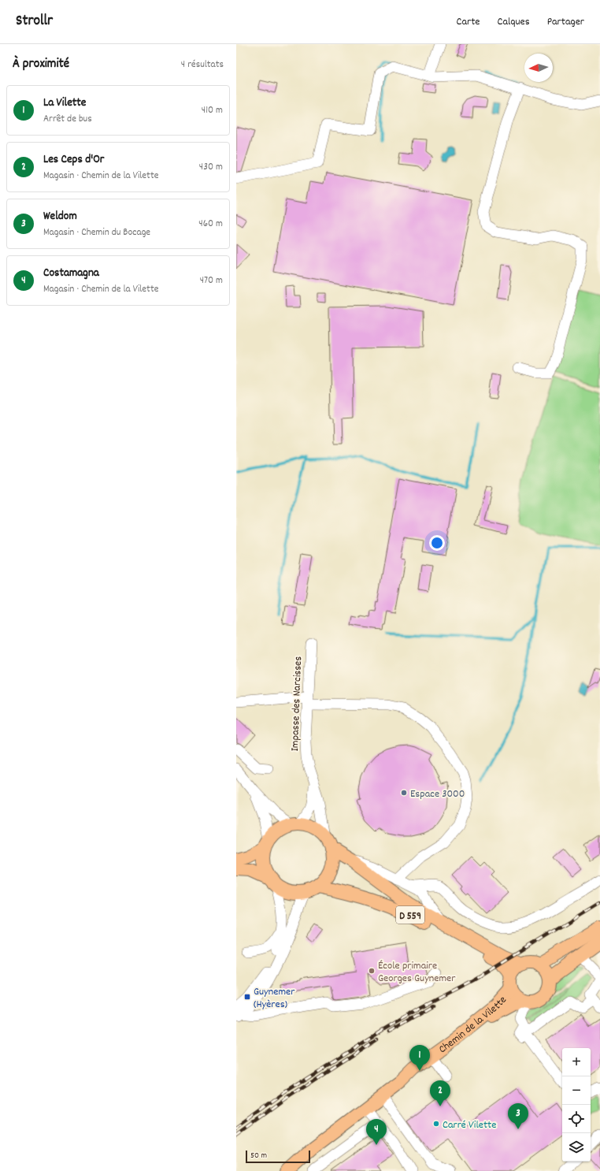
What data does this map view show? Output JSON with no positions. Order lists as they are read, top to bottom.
{
  "streets": {
    "main road": ["D 559", "Chemin de la Vilette"],
    "street": ["Impasse des Narcisses"]
  },
  "crossings": [
    ["Impasse des Narcisses", "D 559"],
    ["D 559", "Chemin de la Vilette"]
  ],
  "places": {
    "other": ["Espace 3000", "École primaire Georges Guynemer", "Carré Vilette"],
    "transit": ["Guynemer (Hyères)"]
  },
  "scale_bar": "50 m",
  "north": "left",
  "page": {
    "header": "Strollr",
    "nav": ["Carte", "Calques", "Partager"],
    "heading": ["À proximité", "4 résultats"],
    "list": [
      {
        "mark": "1",
        "name": "La Vilette",
        "note": "Arrêt de bus",
        "value": "410 m"
      },
      {
        "mark": "2",
        "name": "Les Ceps d'Or",
        "note": "Magasin · Chemin de la Vilette",
        "value": "430 m"
      },
      {
        "mark": "3",
        "name": "Weldom",
        "note": "Magasin · Chemin du Bocage",
        "value": "460 m"
      },
      {
        "mark": "4",
        "name": "Costamagna",
        "note": "Magasin · Chemin de la Vilette",
        "value": "470 m"
      }
    ],
    "pins": [
      "1",
      "2",
      "3",
      "4"
    ],
    "map_buttons": ["+", "−"],
    "scale": "50 m"
  }
}
